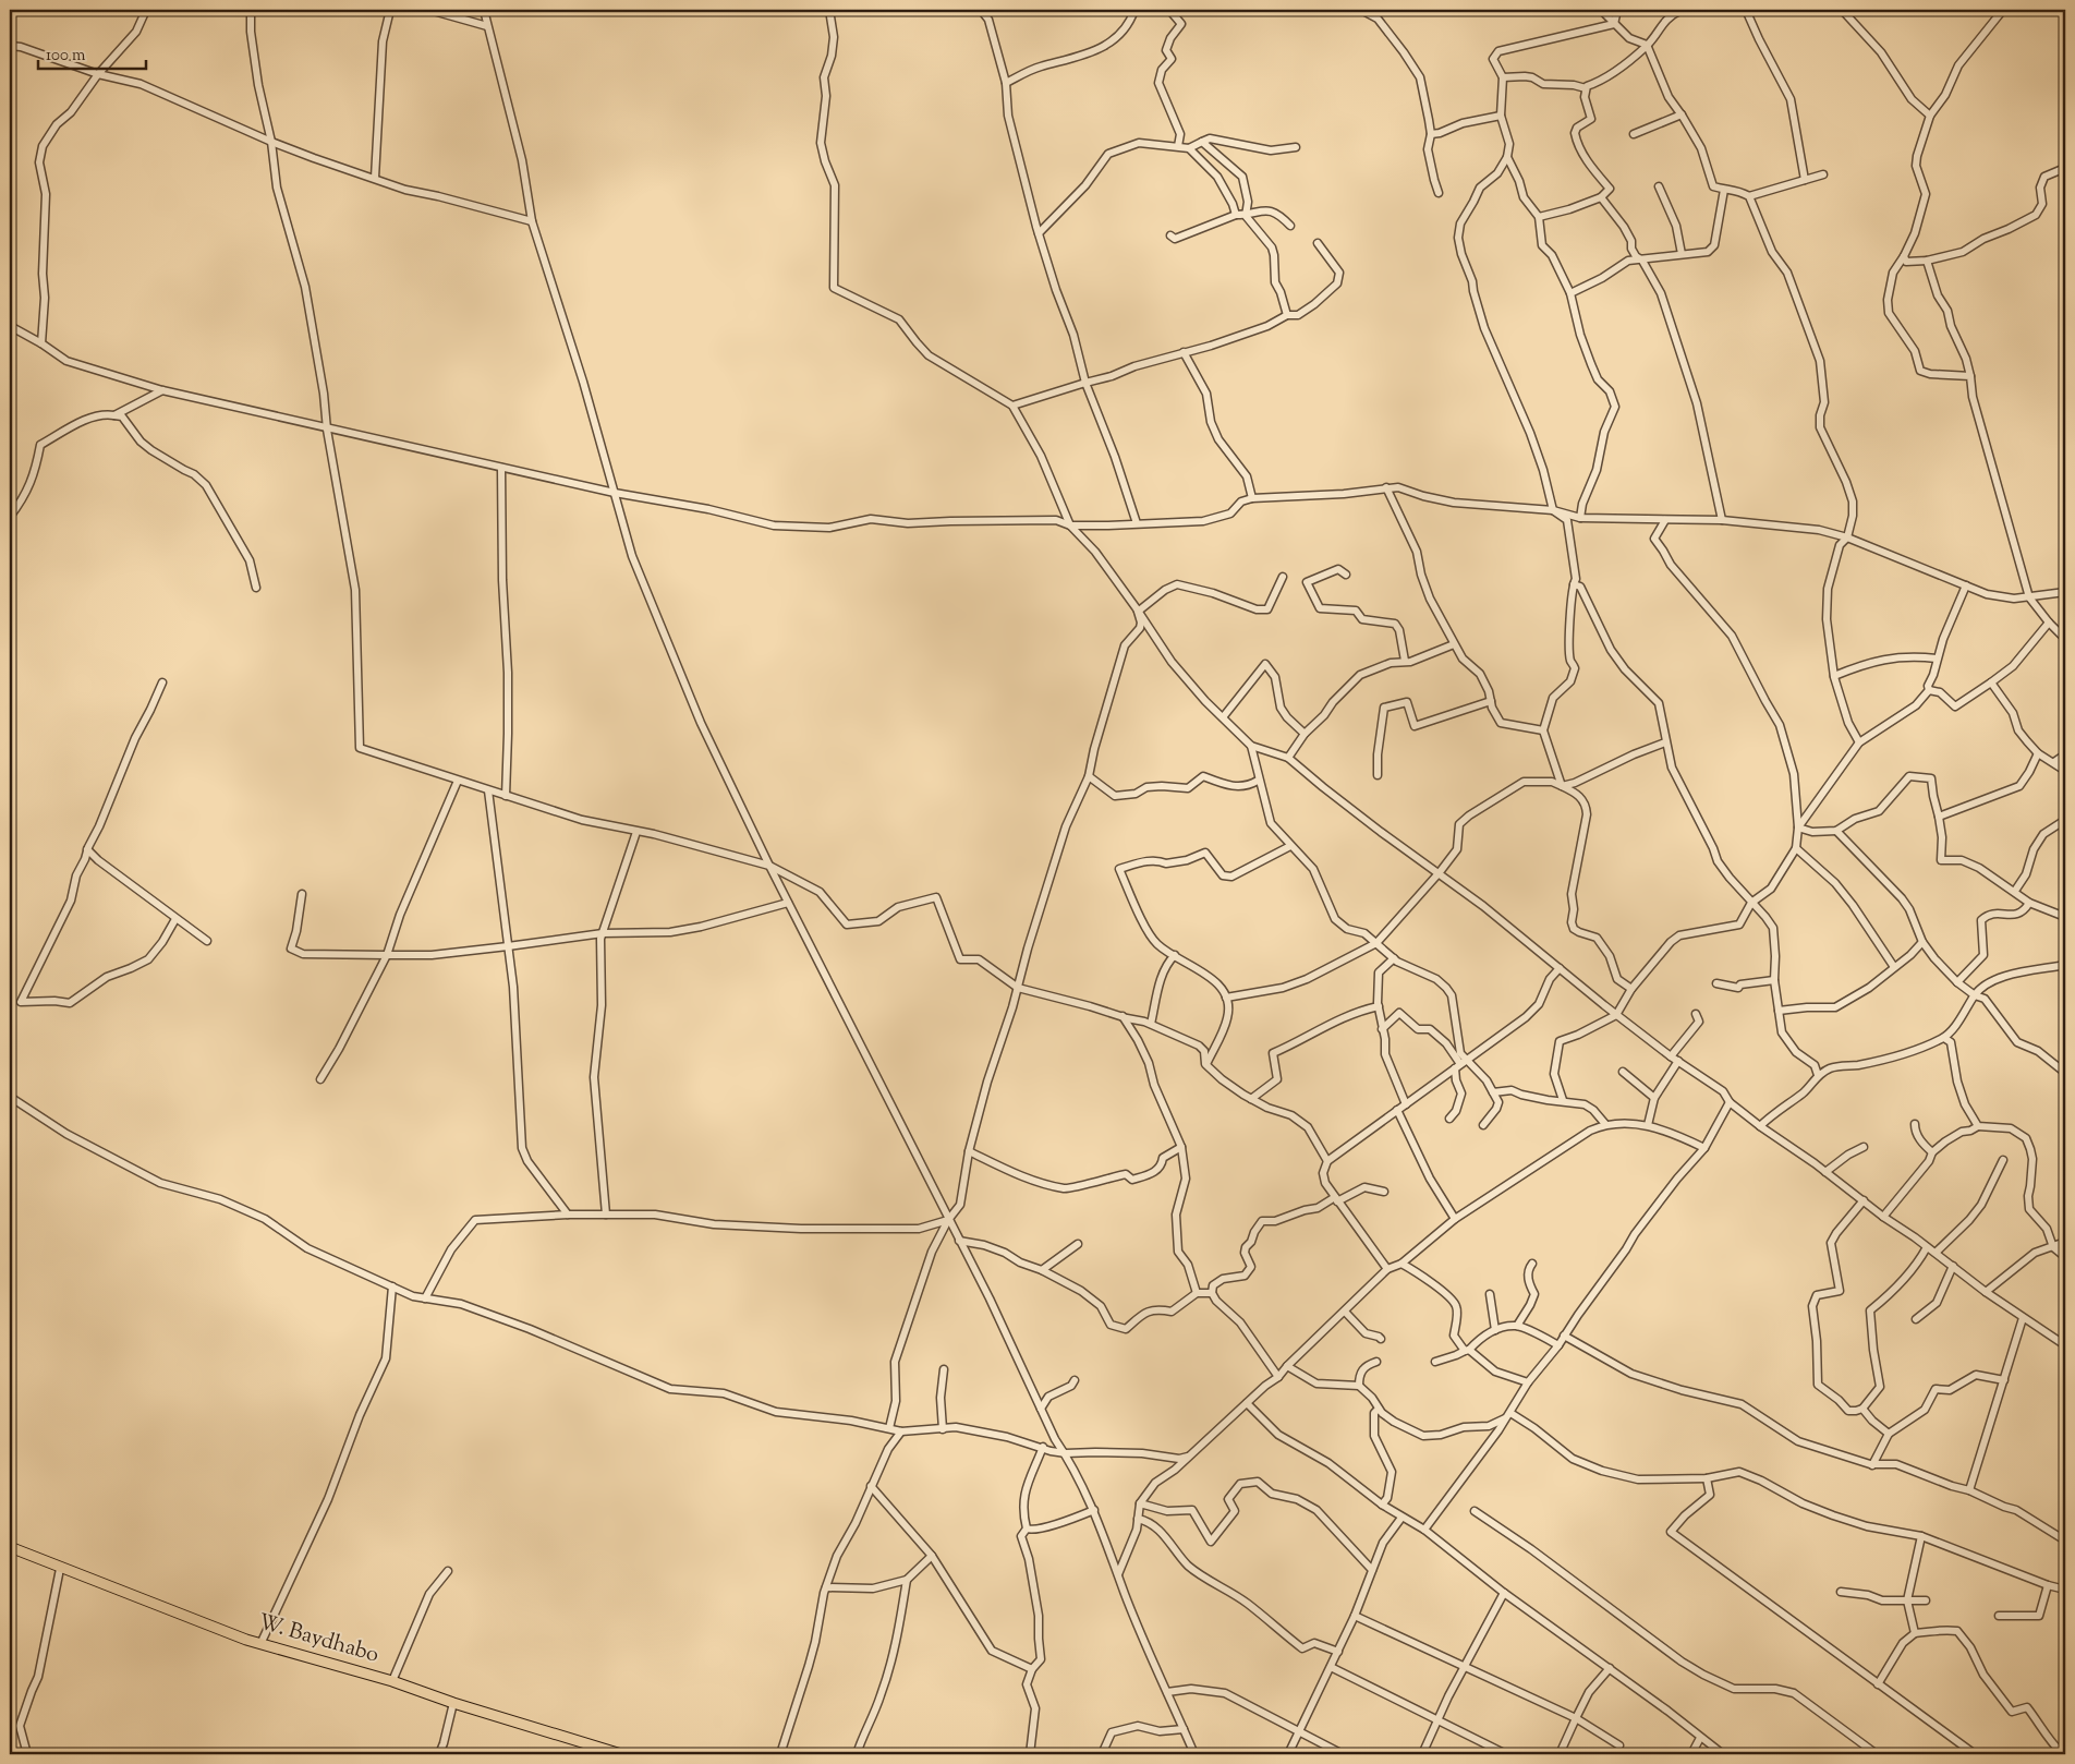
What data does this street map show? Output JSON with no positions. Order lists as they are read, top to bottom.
{
  "streets": {
    "main road": ["W. Baydhabo"]
  },
  "scale_bar": "100 m"
}
